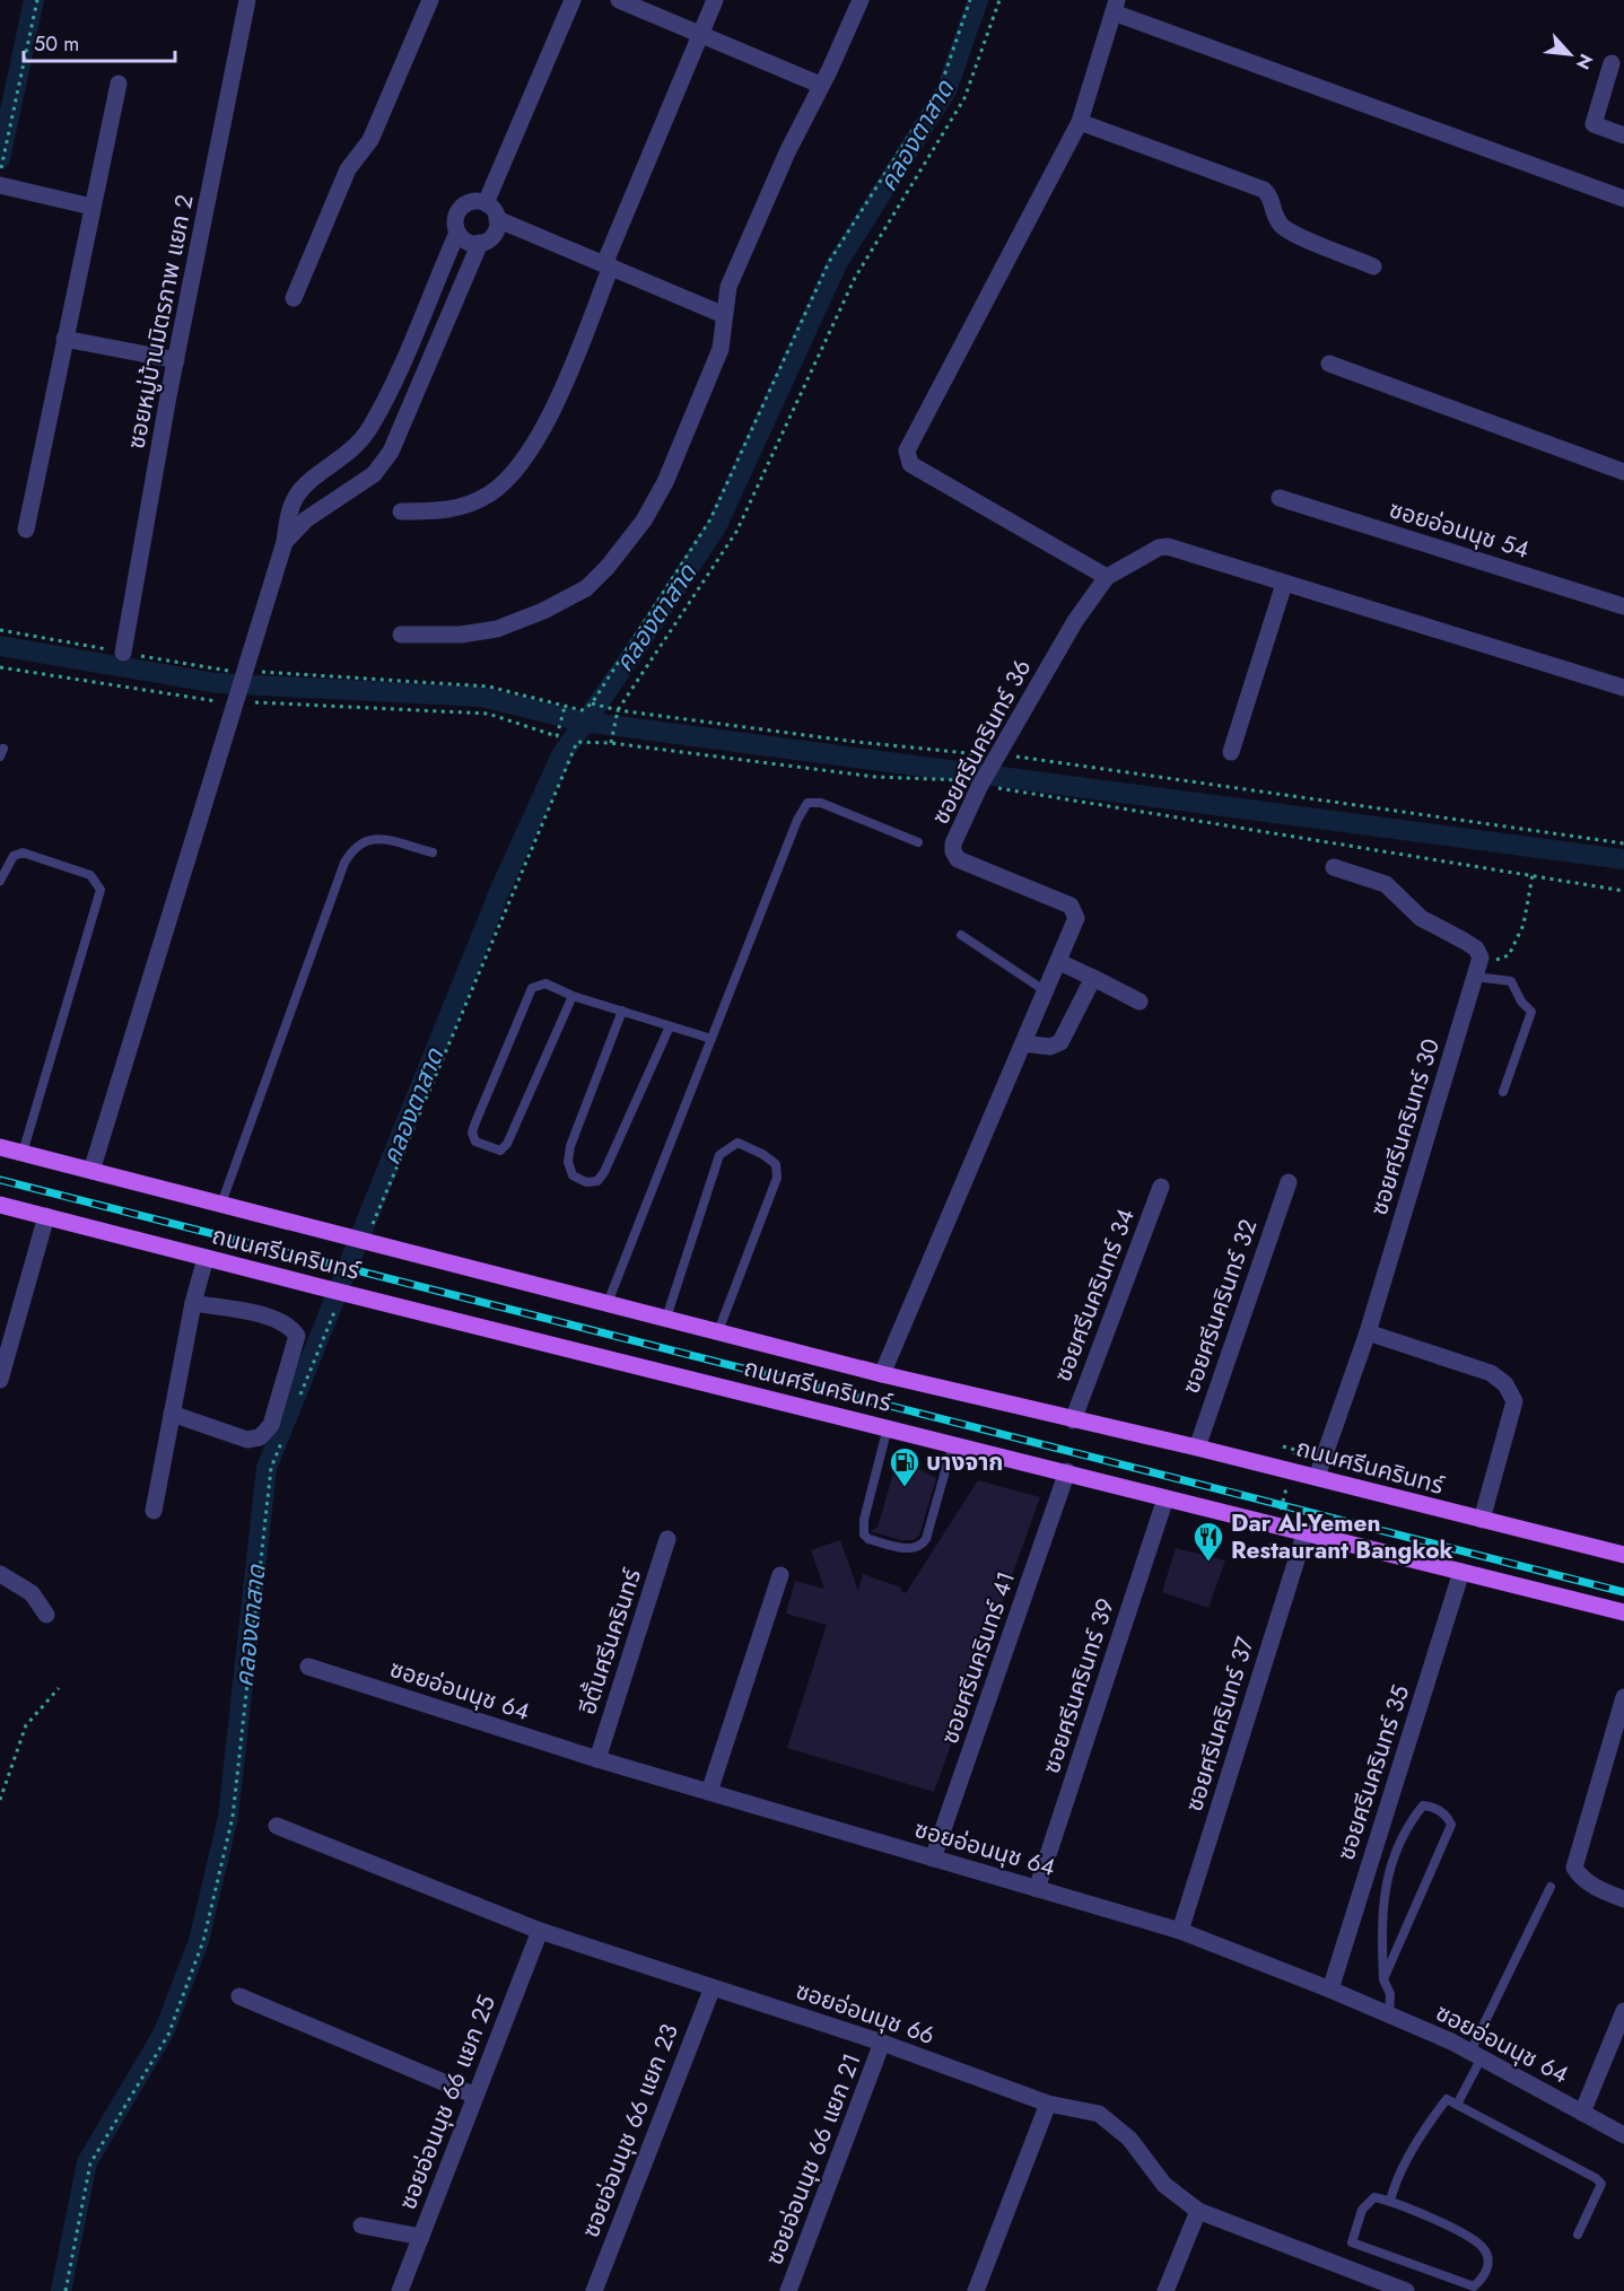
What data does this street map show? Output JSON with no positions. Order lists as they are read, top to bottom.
{
  "streets": {
    "main road": ["ถนนศรีนครินทร์"],
    "street": [
      "ซอยหมู่บ้านมิตรภาพ แยก 2",
      "ซอยอ่อนนุช 54",
      "ซอยศรีนครินทร์ 36",
      "ซอยศรีนครินทร์ 30",
      "ซอยศรีนครินทร์ 34",
      "ซอยศรีนครินทร์ 32",
      "อีตั้นศรีนครินทร์",
      "ซอยศรีนครินทร์ 41",
      "ซอยศรีนครินทร์ 39",
      "ซอยอ่อนนุช 64",
      "ซอยศรีนครินทร์ 37",
      "ซอยศรีนครินทร์ 35",
      "ซอยอ่อนนุช 66",
      "ซอยอ่อนนุช 66 แยก 25",
      "ซอยอ่อนนุช 66 แยก 23",
      "ซอยอ่อนนุช 66 แยก 21"
    ]
  },
  "crossings": [
    ["ซอยศรีนครินทร์ 36", "ถนนศรีนครินทร์"],
    ["ซอยศรีนครินทร์ 30", "ถนนศรีนครินทร์"],
    ["ถนนศรีนครินทร์", "ซอยศรีนครินทร์ 34"],
    ["ถนนศรีนครินทร์", "ซอยศรีนครินทร์ 32"],
    ["ถนนศรีนครินทร์", "ซอยศรีนครินทร์ 41"],
    ["ถนนศรีนครินทร์", "ซอยศรีนครินทร์ 39"],
    ["ถนนศรีนครินทร์", "ซอยศรีนครินทร์ 37"],
    ["ถนนศรีนครินทร์", "ซอยศรีนครินทร์ 35"],
    ["อีตั้นศรีนครินทร์", "ซอยอ่อนนุช 64"],
    ["ซอยศรีนครินทร์ 41", "ซอยอ่อนนุช 64"],
    ["ซอยศรีนครินทร์ 39", "ซอยอ่อนนุช 64"],
    ["ซอยอ่อนนุช 64", "ซอยศรีนครินทร์ 37"],
    ["ซอยอ่อนนุช 64", "ซอยศรีนครินทร์ 35"],
    ["ซอยอ่อนนุช 66", "ซอยอ่อนนุช 66 แยก 25"],
    ["ซอยอ่อนนุช 66", "ซอยอ่อนนุช 66 แยก 23"],
    ["ซอยอ่อนนุช 66", "ซอยอ่อนนุช 66 แยก 21"]
  ],
  "water": ["คลองตาสาด"],
  "places": {
    "fuel station": ["บางจาก"],
    "restaurant": ["Dar Al-Yemen Restaurant Bangkok"]
  },
  "scale_bar": "50 m",
  "north": "bottom right"
}
